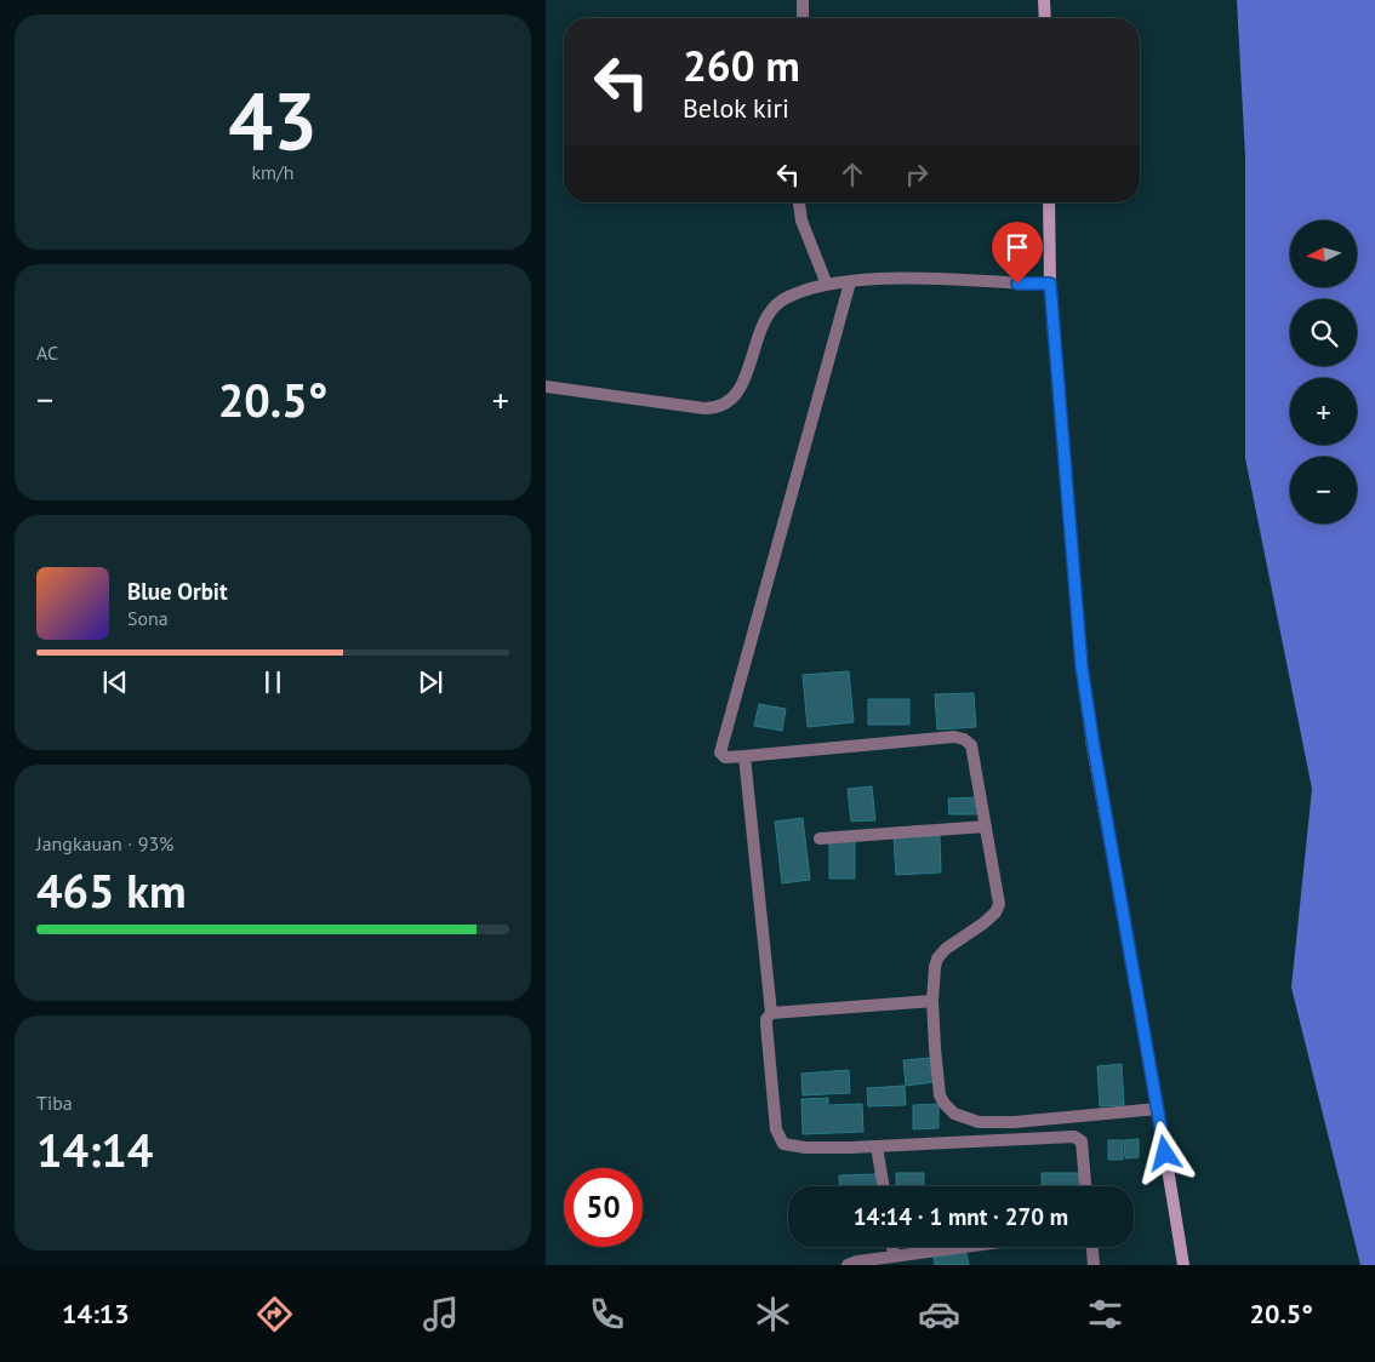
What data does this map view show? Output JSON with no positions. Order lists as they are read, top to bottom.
{
  "north": "left",
  "page": {
    "tile": [
      ["43", "km/h"],
      "AC",
      ["Jangkauan · 93%", "465 km"],
      ["Tiba", "14:14"]
    ],
    "turn": ["260 m", "Belok kiri"],
    "map_buttons": ["+", "−"],
    "heat": ["−", "20.5°", "+"],
    "song": ["Blue Orbit", "Sona"],
    "limit": "50",
    "trip": "14:14 · 1 mnt · 270 m",
    "tabs": ["14:13", "20.5°"]
  }
}
